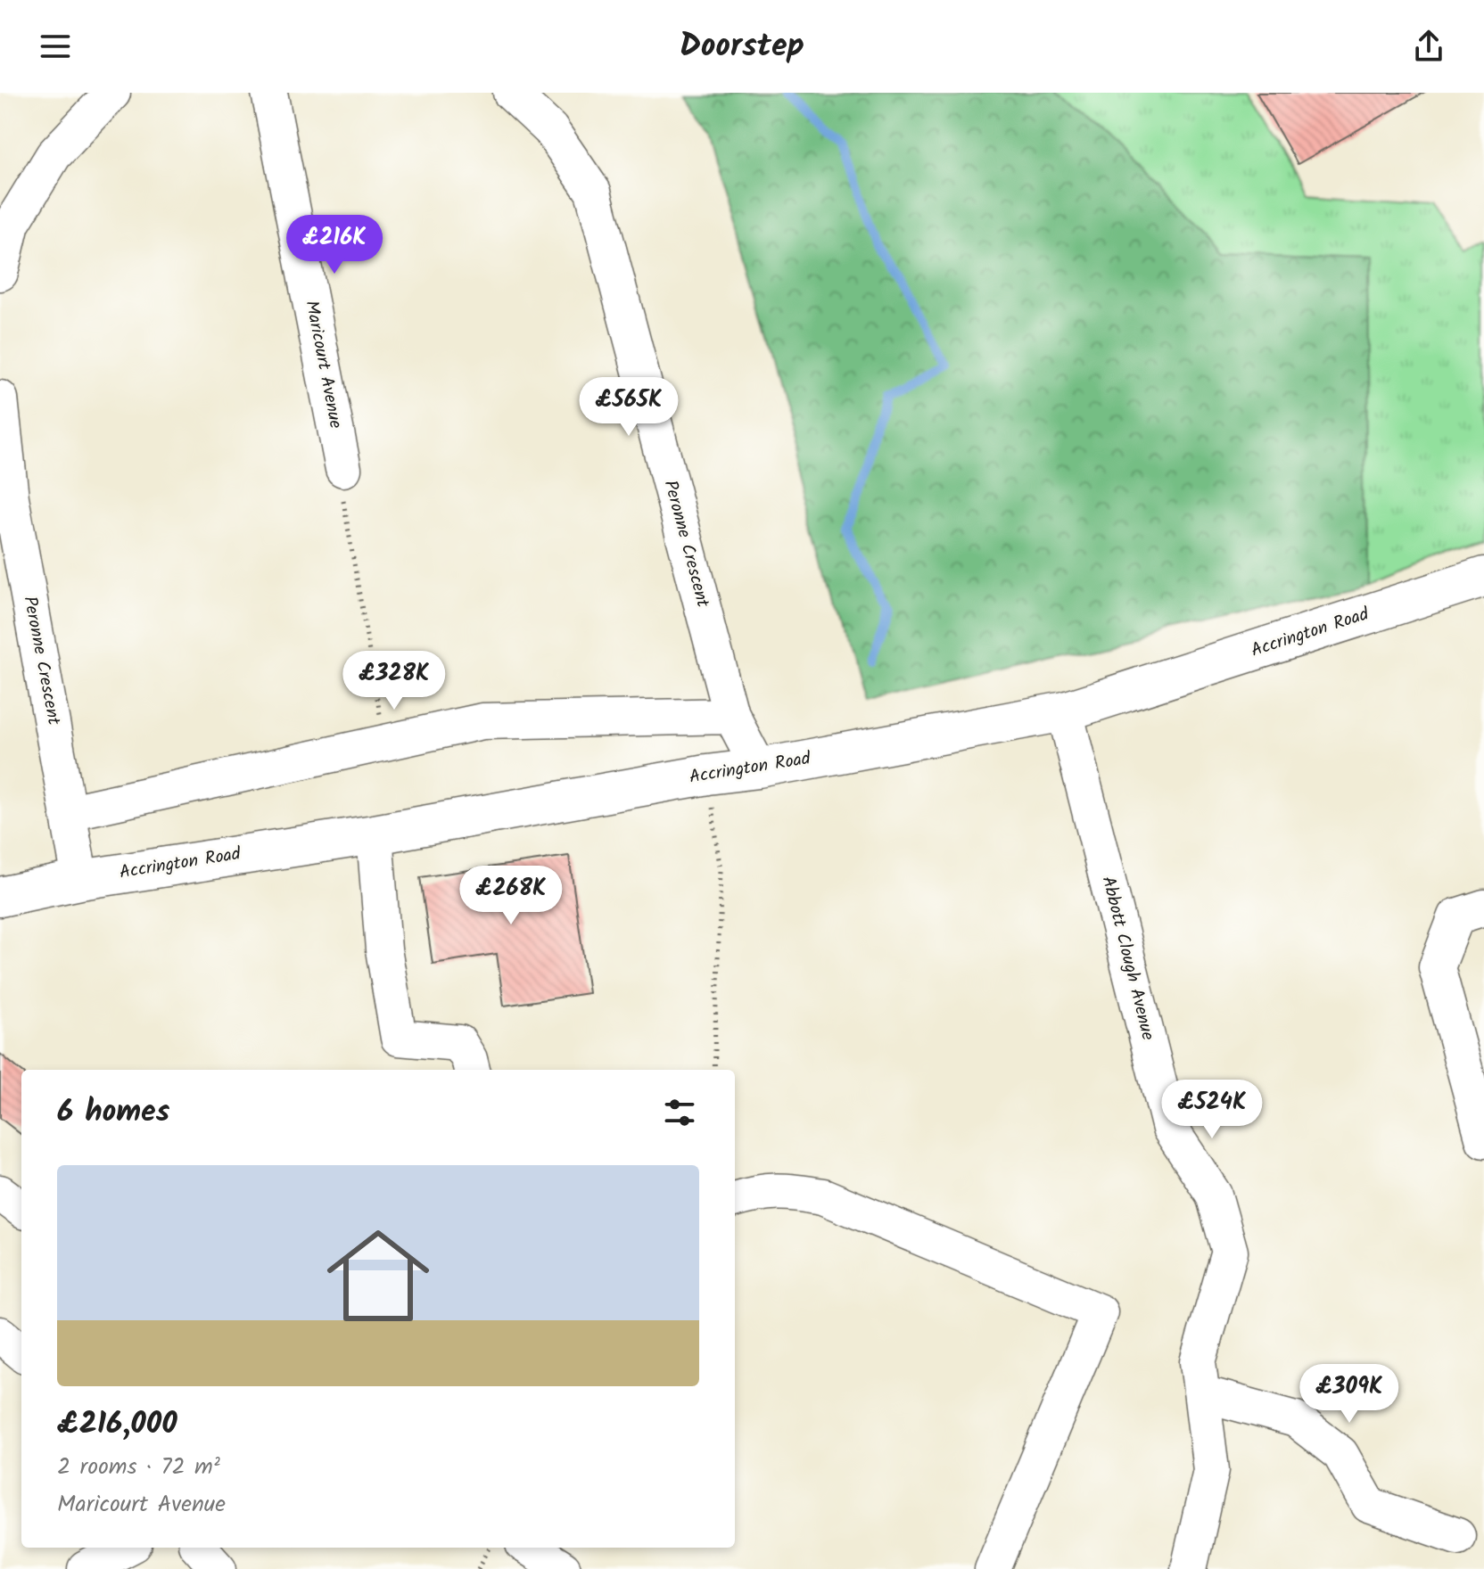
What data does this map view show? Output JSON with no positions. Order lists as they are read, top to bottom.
{
  "streets": {
    "main road": ["Accrington Road"],
    "street": ["Maricourt Avenue", "Peronne Crescent", "Abbott Clough Avenue"]
  },
  "crossings": [
    ["Peronne Crescent", "Accrington Road"],
    ["Accrington Road", "Abbott Clough Avenue"]
  ],
  "page": {
    "header": "Doorstep",
    "price": [
      "£216K",
      "£565K",
      "£328K",
      "£268K",
      "£524K",
      "£309K"
    ],
    "heading": "6 homes",
    "list": [
      {
        "name": "£216,000",
        "note": "2 rooms · 72 m² · Maricourt Avenue"
      }
    ]
  }
}
